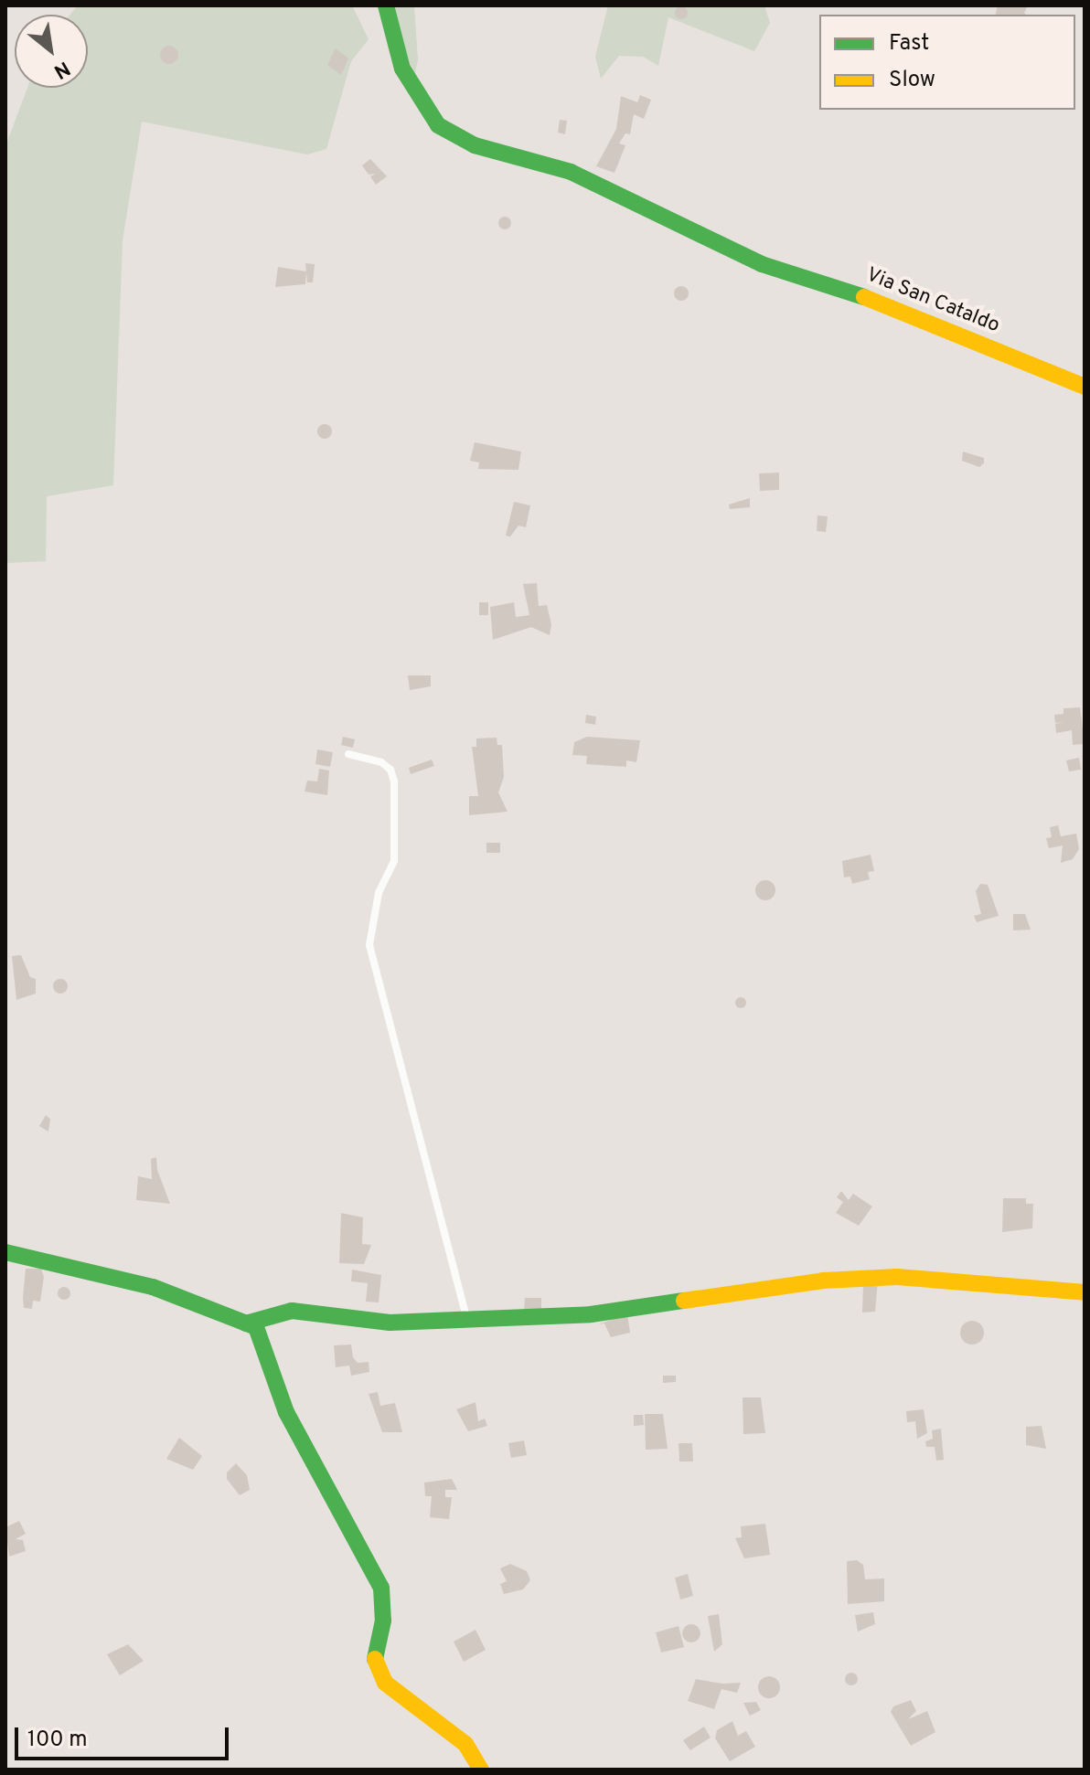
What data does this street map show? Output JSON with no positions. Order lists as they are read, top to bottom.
{
  "streets": {
    "street": ["Via San Cataldo"]
  },
  "legend": ["Fast", "Slow"],
  "scale_bar": "100 m",
  "north": "bottom right"
}
